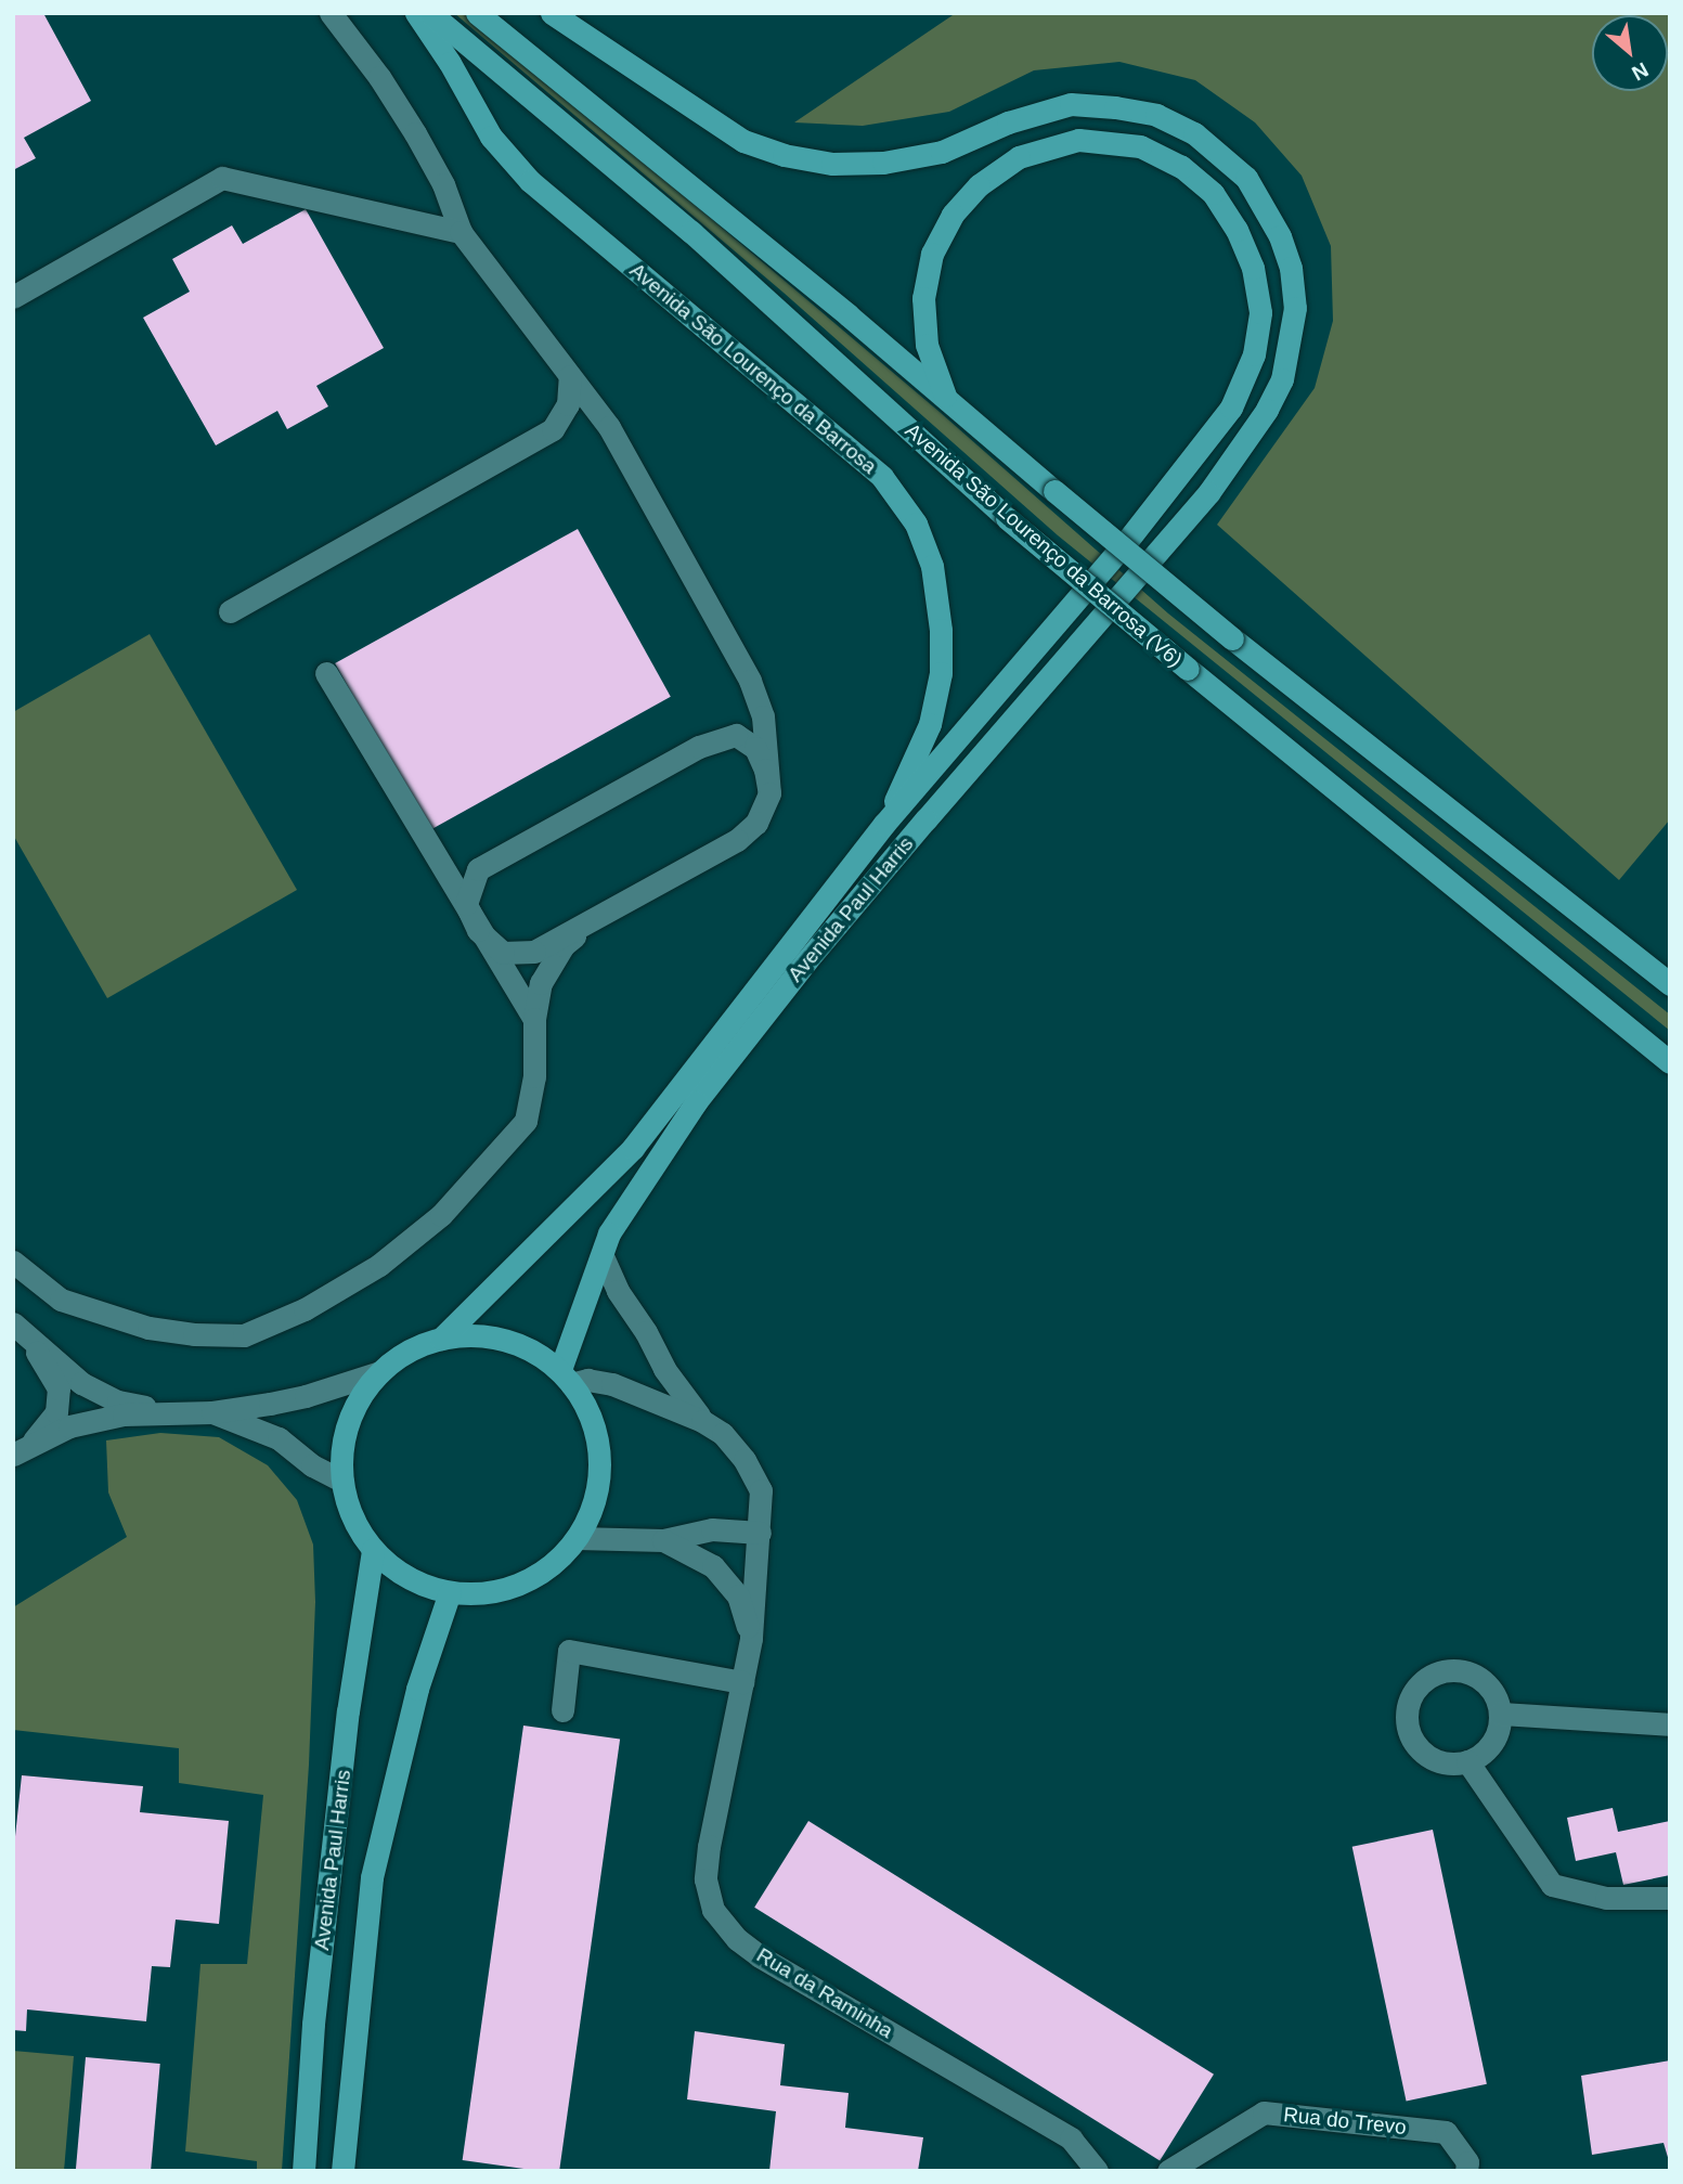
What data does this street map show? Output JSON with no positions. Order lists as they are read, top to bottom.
{
  "streets": {
    "main road": ["Avenida São Lourenço da Barrosa", "Avenida São Lourenço da Barrosa (V6)", "Avenida Paul Harris"],
    "street": ["Rua da Raminha", "Rua do Trevo"]
  },
  "crossings": [
    ["Avenida São Lourenço da Barrosa", "Avenida Paul Harris"]
  ],
  "north": "bottom right"
}
